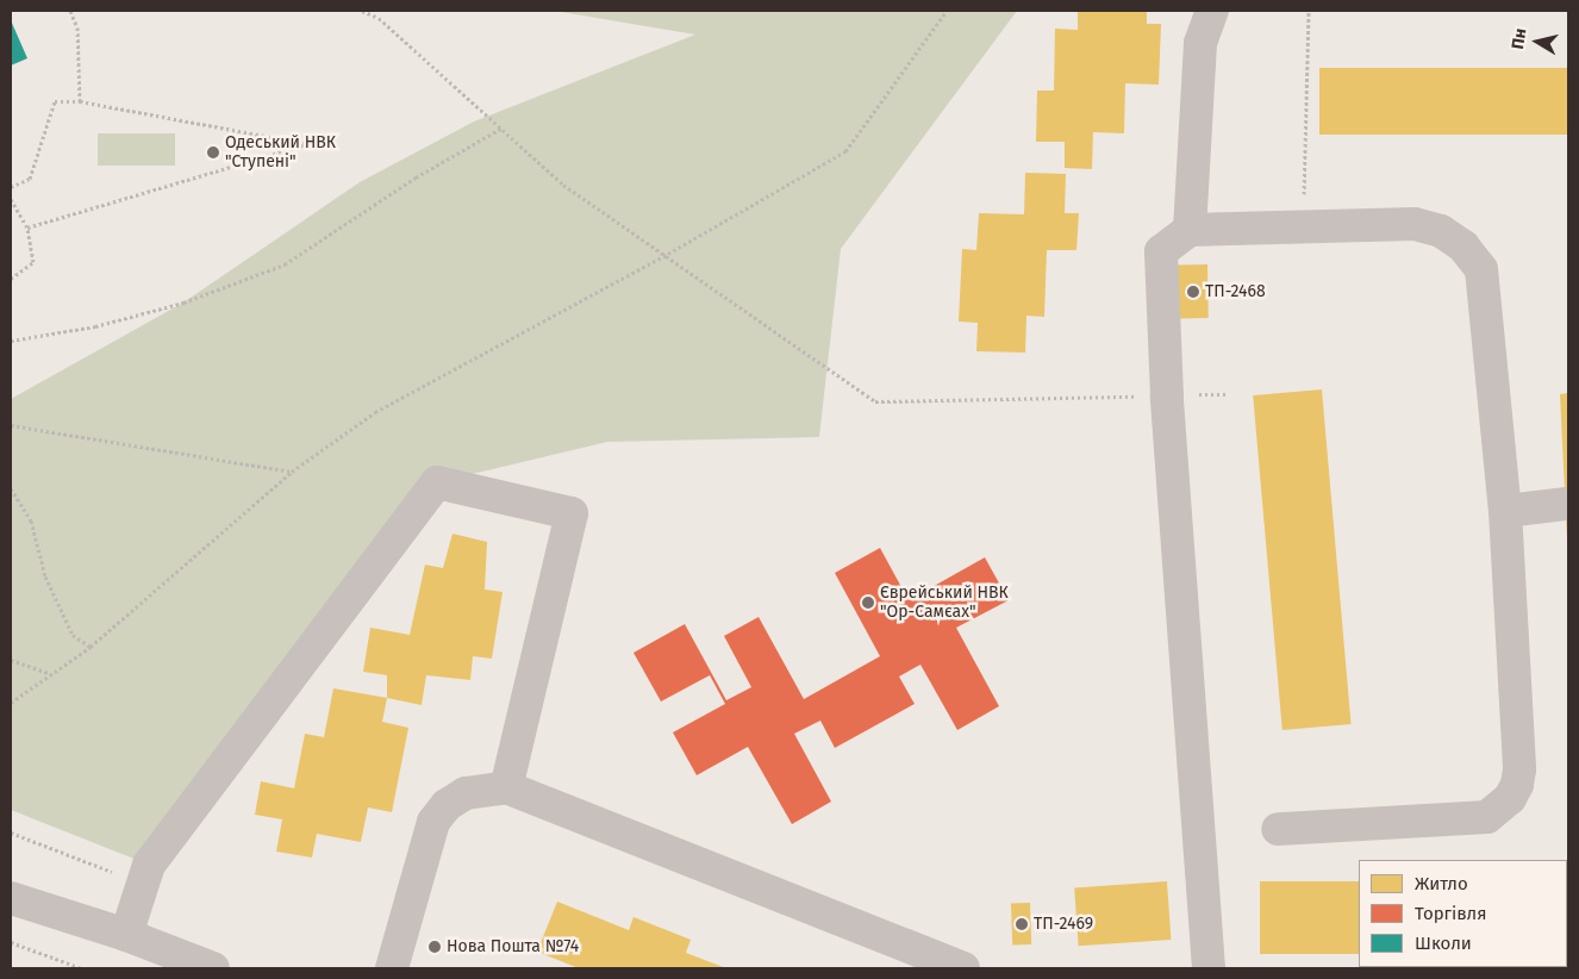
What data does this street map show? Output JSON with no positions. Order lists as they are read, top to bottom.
{
  "places": [
    "Одеський НВК \"Ступені\"",
    "ТП-2468",
    "Єврейський НВК \"Ор-Самєах\"",
    "ТП-2469",
    "Нова Пошта №74"
  ],
  "legend": ["Житло", "Торгівля", "Школи"],
  "north": "left"
}
